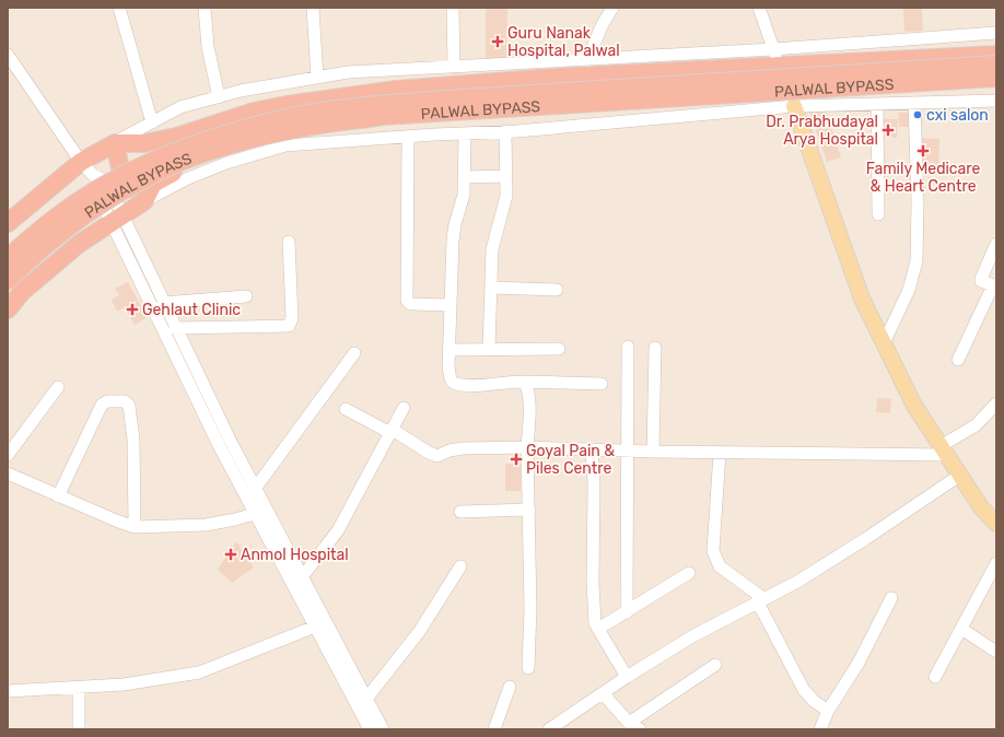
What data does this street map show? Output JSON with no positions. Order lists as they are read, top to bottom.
{
  "streets": {
    "highway": ["PALWAL BYPASS"]
  },
  "places": {
    "health": [
      "Guru Nanak Hospital, Palwal",
      "Dr. Prabhudayal Arya Hospital",
      "Family Medicare & Heart Centre",
      "Gehlaut Clinic",
      "Goyal Pain & Piles Centre",
      "Anmol Hospital"
    ],
    "other": ["cxi salon"]
  }
}
